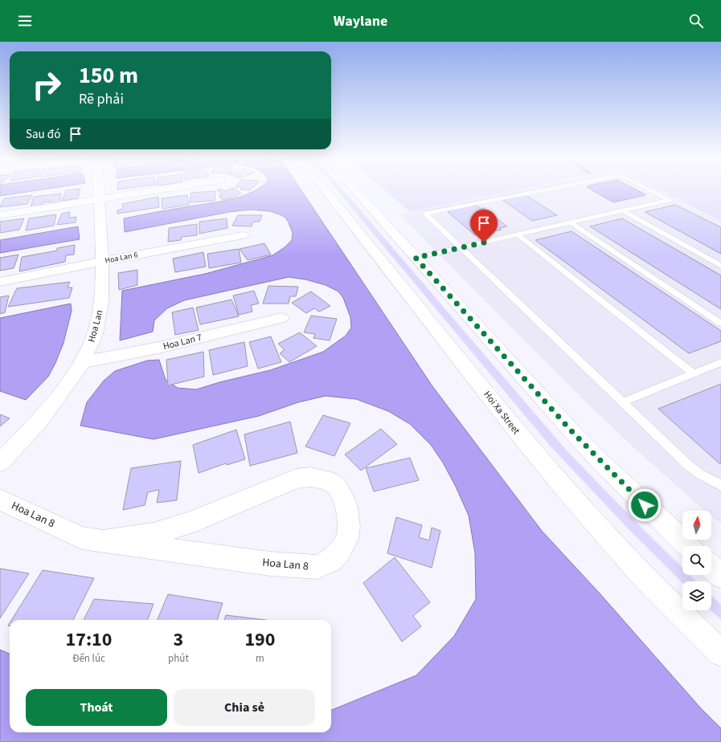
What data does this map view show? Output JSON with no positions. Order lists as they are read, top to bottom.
{
  "streets": {
    "street": [
      "Hoa Lan 6",
      "Hoa Lan",
      "Hoa Lan 7",
      "Hoi Xa Street",
      "Hoa Lan 8"
    ]
  },
  "crossings": [
    ["Hoa Lan 6", "Hoa Lan"],
    ["Hoa Lan", "Hoa Lan 7"]
  ],
  "north": "top",
  "page": {
    "header": "Waylane",
    "turn": ["150 m", "Rẽ phải"],
    "then": "Sau đó",
    "eta": [
      "17:10",
      "Đến lúc",
      "3",
      "phút",
      "190",
      "m"
    ],
    "buttons": ["Thoát", "Chia sẻ"]
  }
}
